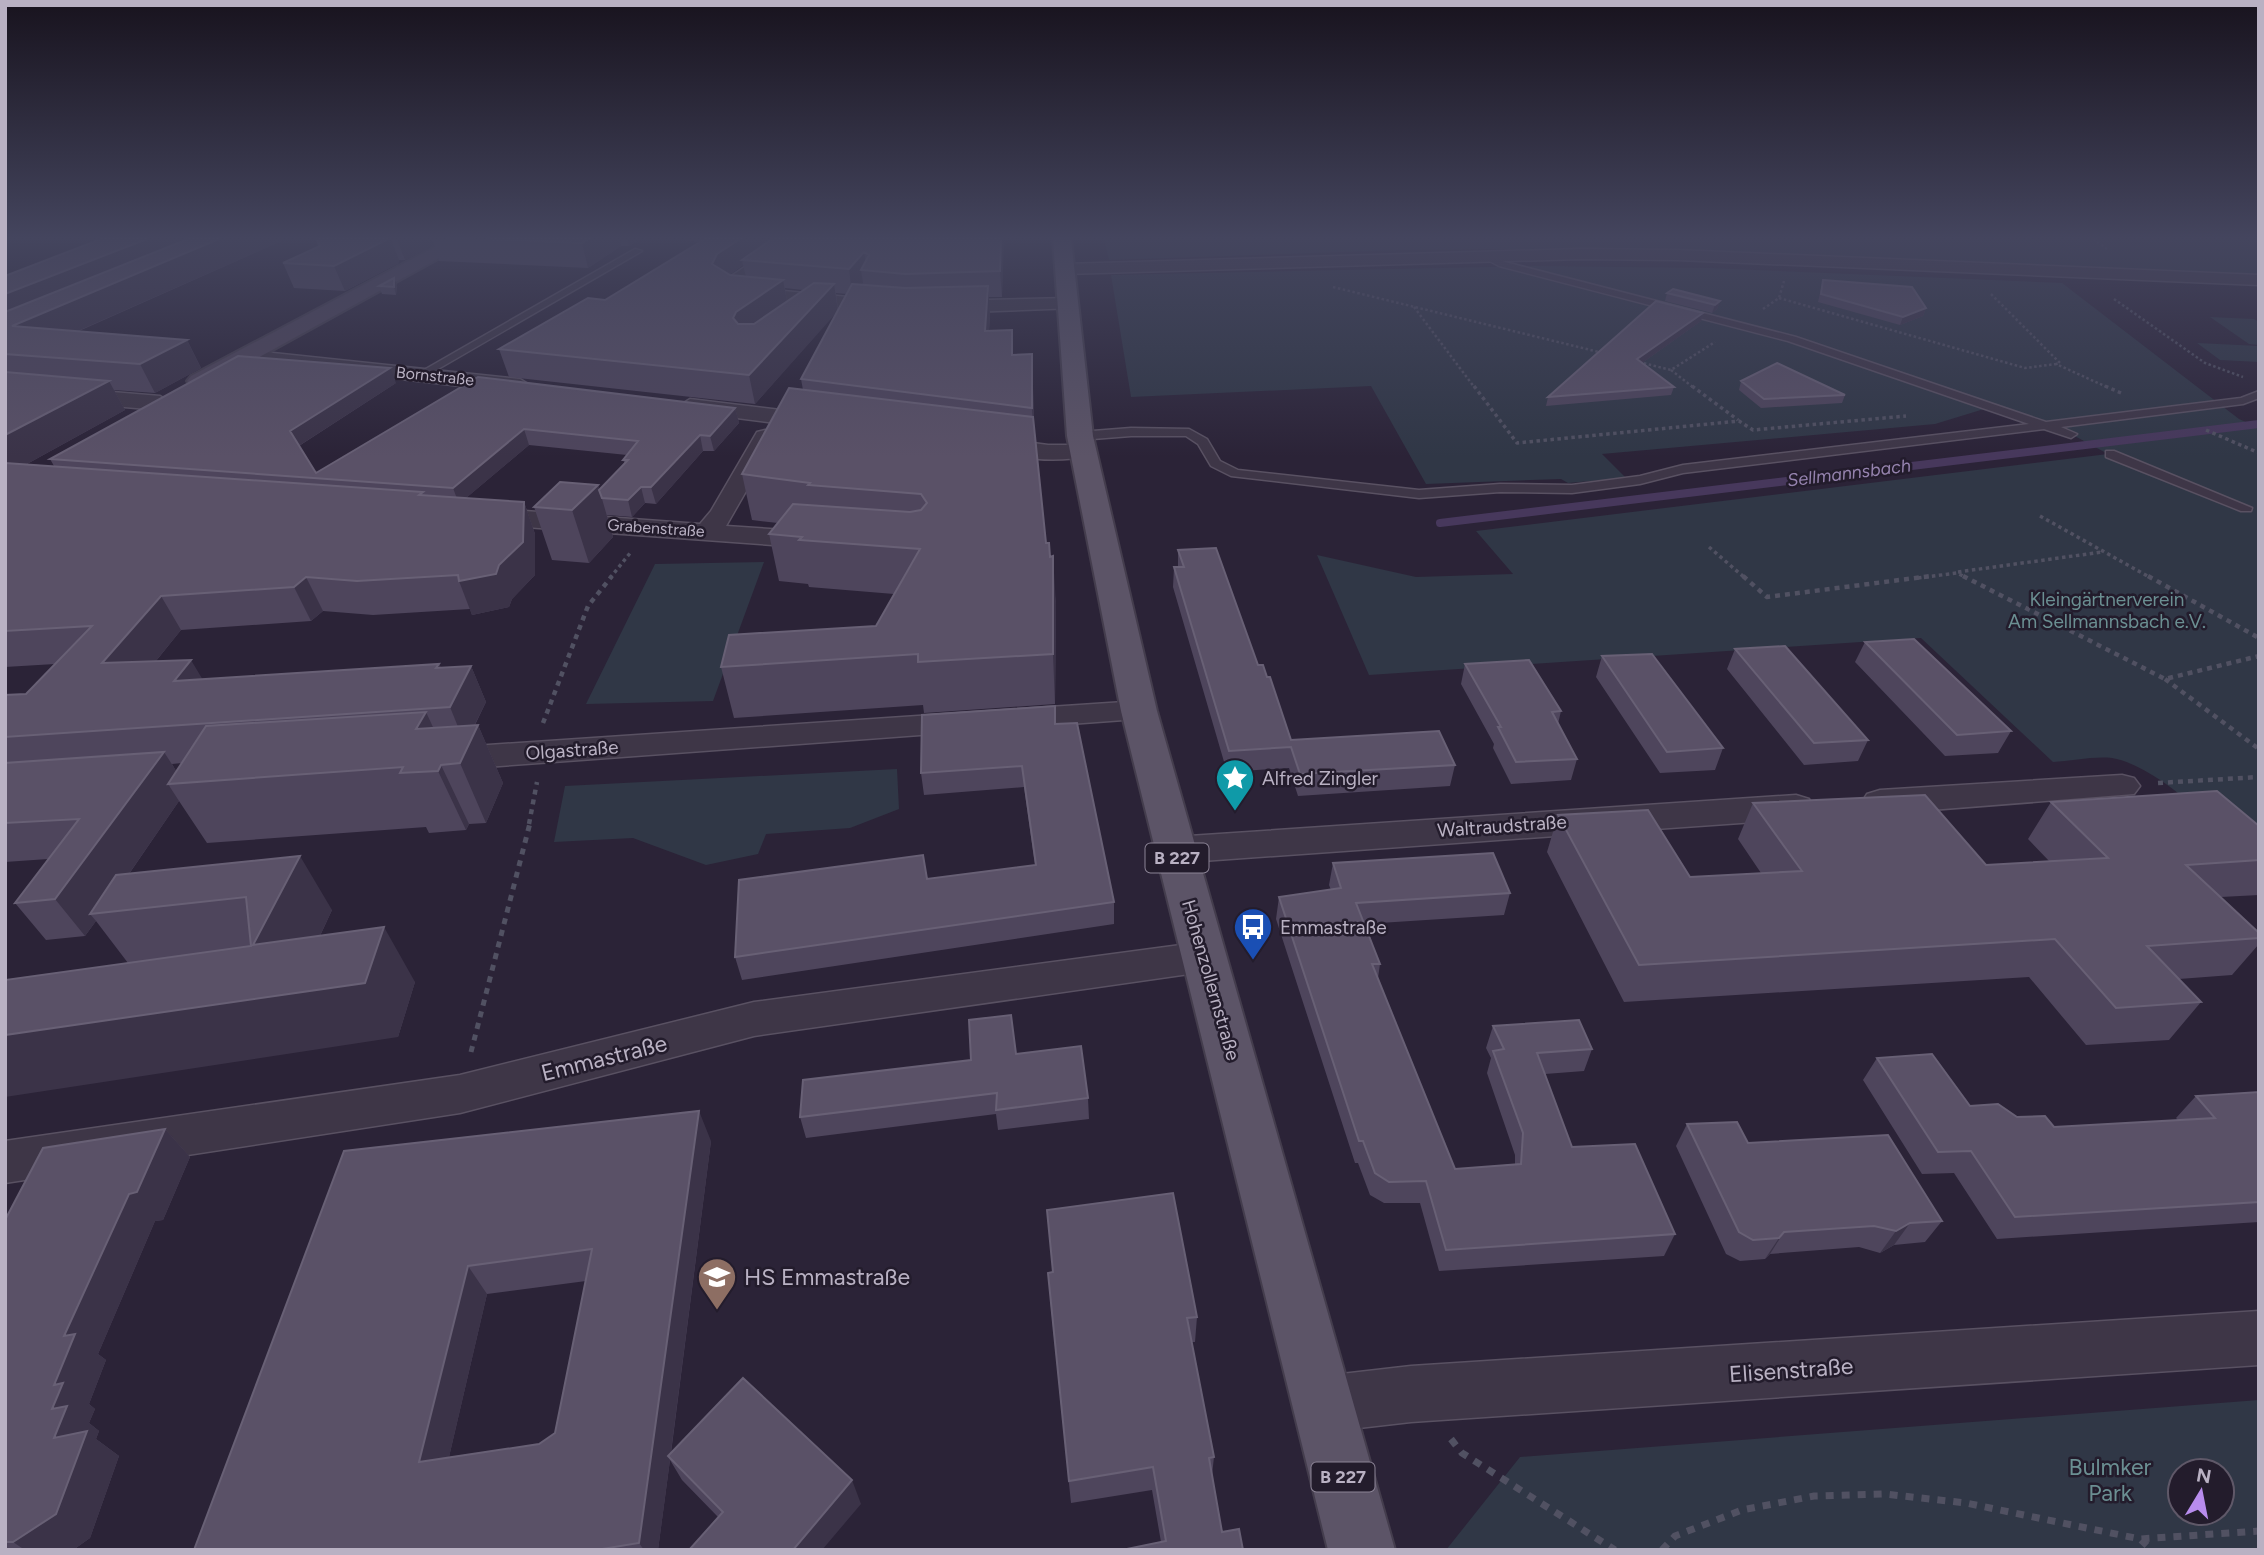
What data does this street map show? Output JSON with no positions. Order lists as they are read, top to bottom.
{
  "streets": {
    "main road": ["B 227", "Hohenzollernstraße"],
    "street": [
      "Bornstraße",
      "Grabenstraße",
      "Olgastraße",
      "Waltraudstraße",
      "Emmastraße",
      "Elisenstraße"
    ]
  },
  "crossings": [
    ["Olgastraße", "Hohenzollernstraße"],
    ["Waltraudstraße", "Hohenzollernstraße"],
    ["Hohenzollernstraße", "Emmastraße"],
    ["Hohenzollernstraße", "Elisenstraße"]
  ],
  "water": ["Sellmannsbach"],
  "parks": ["Kleingärtnerverein Am Sellmannsbach e.V.", "Bulmker Park"],
  "places": {
    "place": ["Alfred Zingler"],
    "bus stop": ["Emmastraße"],
    "school or university": ["HS Emmastraße"]
  },
  "north": "top"
}
